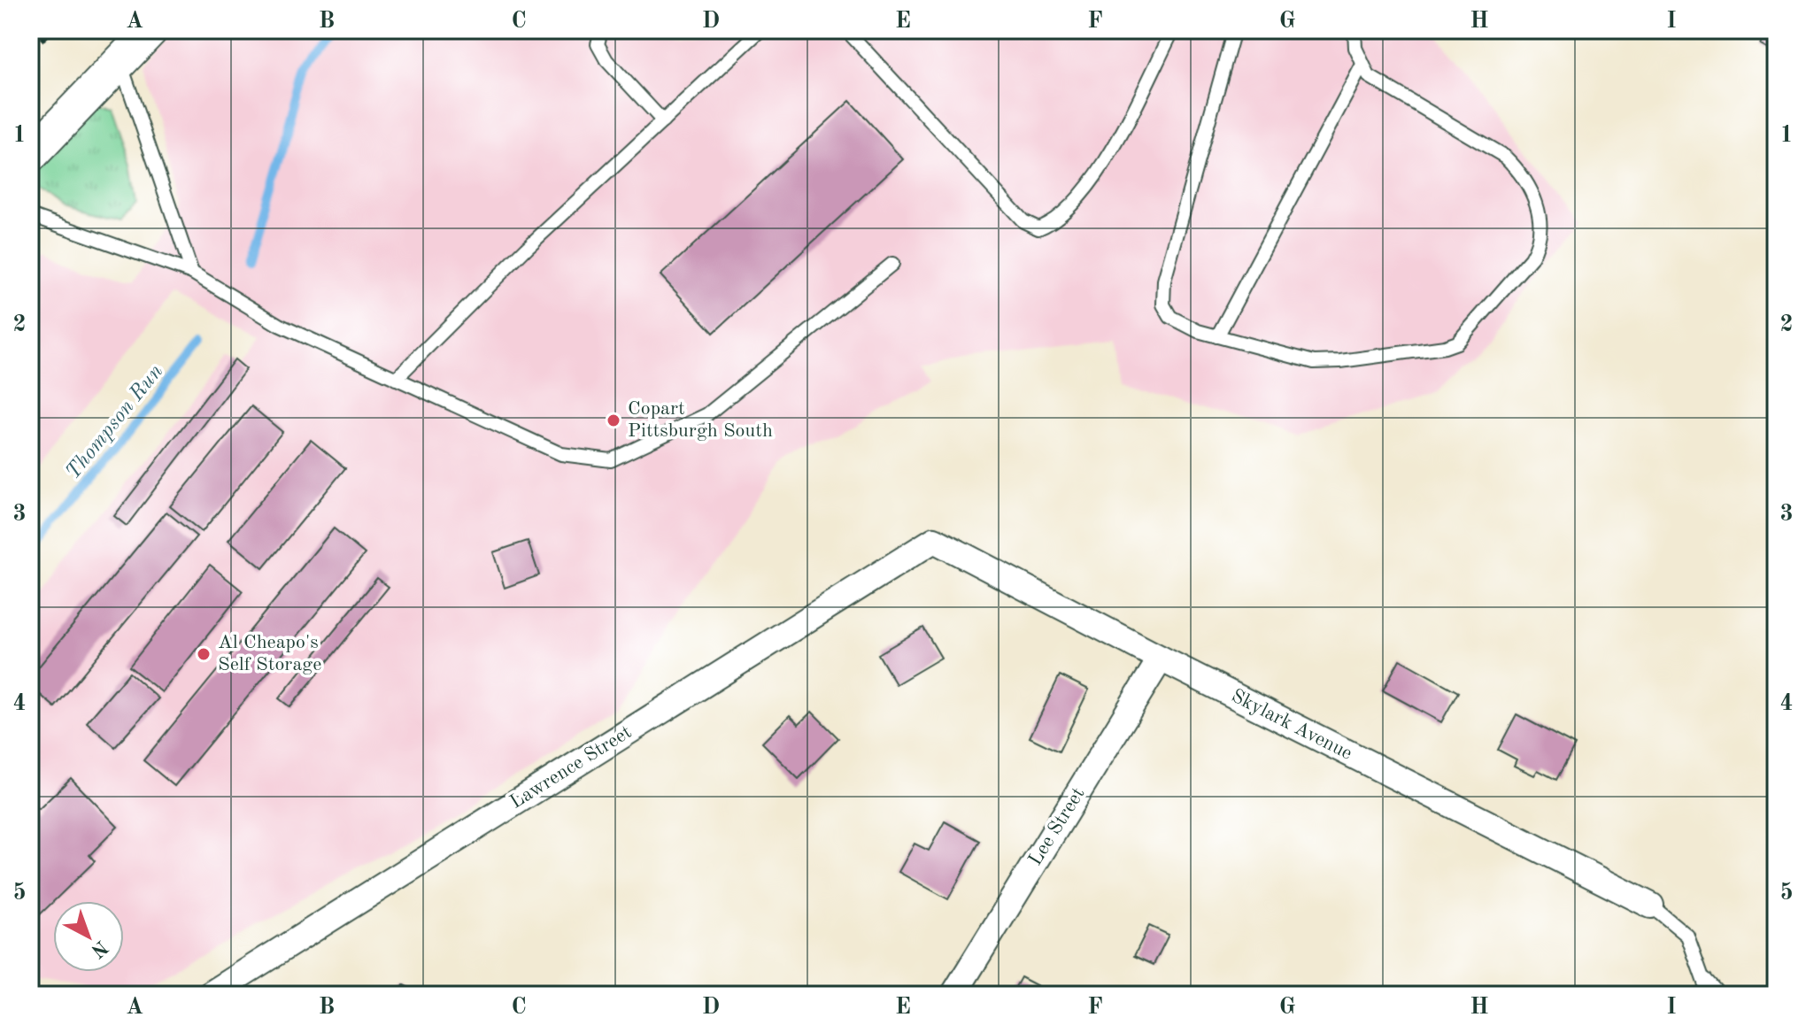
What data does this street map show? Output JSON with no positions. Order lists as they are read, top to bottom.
{
  "streets": {
    "street": ["Skylark Avenue", "Lawrence Street", "Lee Street"]
  },
  "crossings": [
    ["Skylark Avenue", "Lawrence Street"],
    ["Skylark Avenue", "Lee Street"]
  ],
  "water": ["Thompson Run"],
  "places": ["Copart Pittsburgh South", "Al Cheapo's Self Storage"],
  "north": "bottom right",
  "grid": {
    "columns": [
      "A",
      "B",
      "C",
      "D",
      "E",
      "F",
      "G",
      "H",
      "I"
    ],
    "rows": [
      "1",
      "2",
      "3",
      "4",
      "5"
    ]
  }
}
